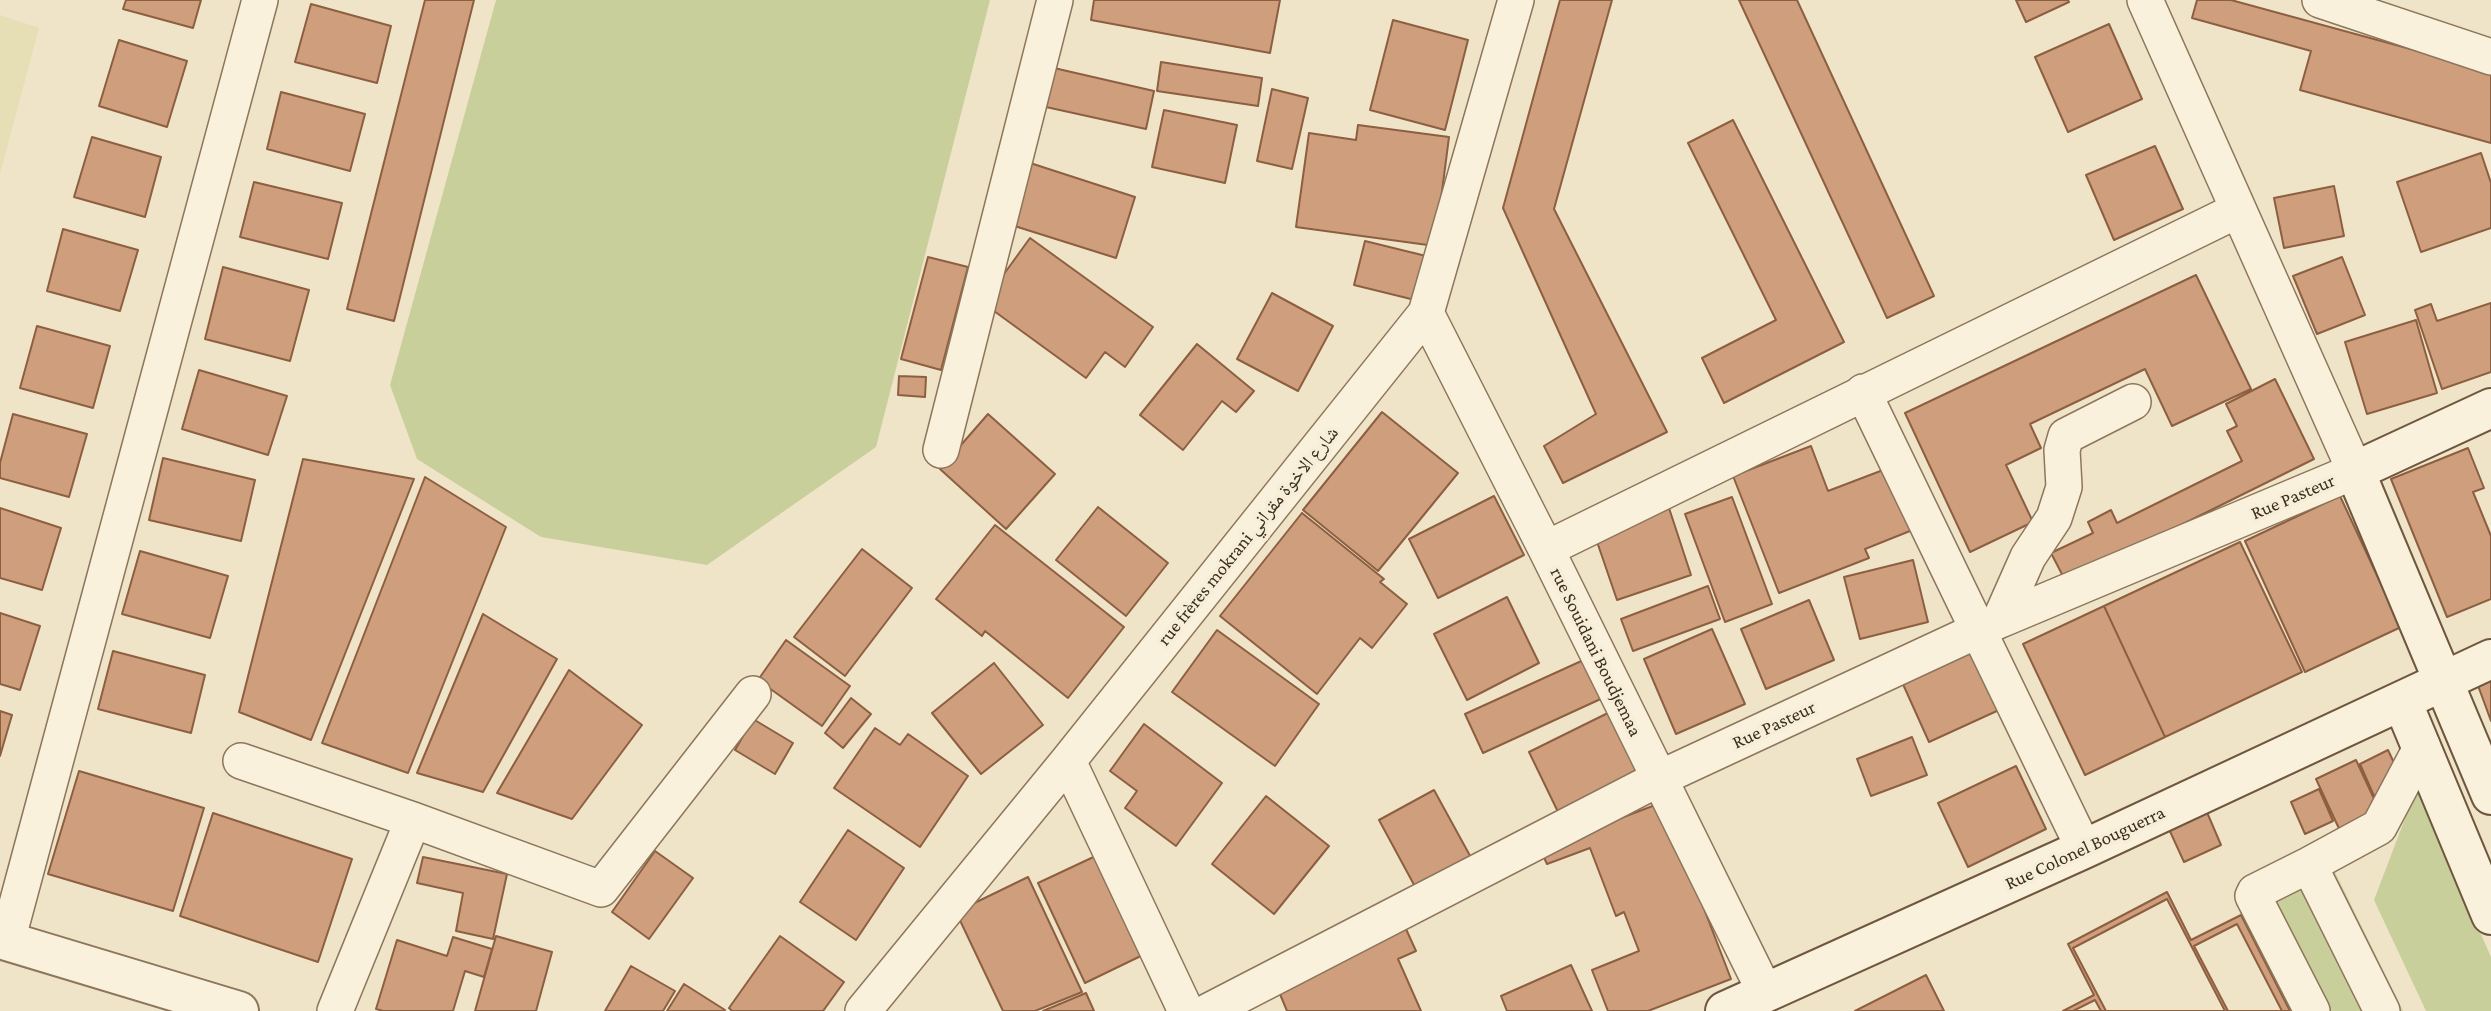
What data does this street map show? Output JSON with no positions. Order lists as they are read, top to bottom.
{
  "streets": {
    "main road": ["Rue Colonel Bouguerra"],
    "street": ["Rue Pasteur", "rue frères mokrani شارع الاخوة مقراني", "rue Souidani Boudjemaa"]
  },
  "crossings": [
    ["Rue Pasteur", "rue Souidani Boudjemaa"],
    ["rue frères mokrani شارع الاخوة مقراني", "rue Souidani Boudjemaa"],
    ["rue Souidani Boudjemaa", "Rue Colonel Bouguerra"]
  ]
}
